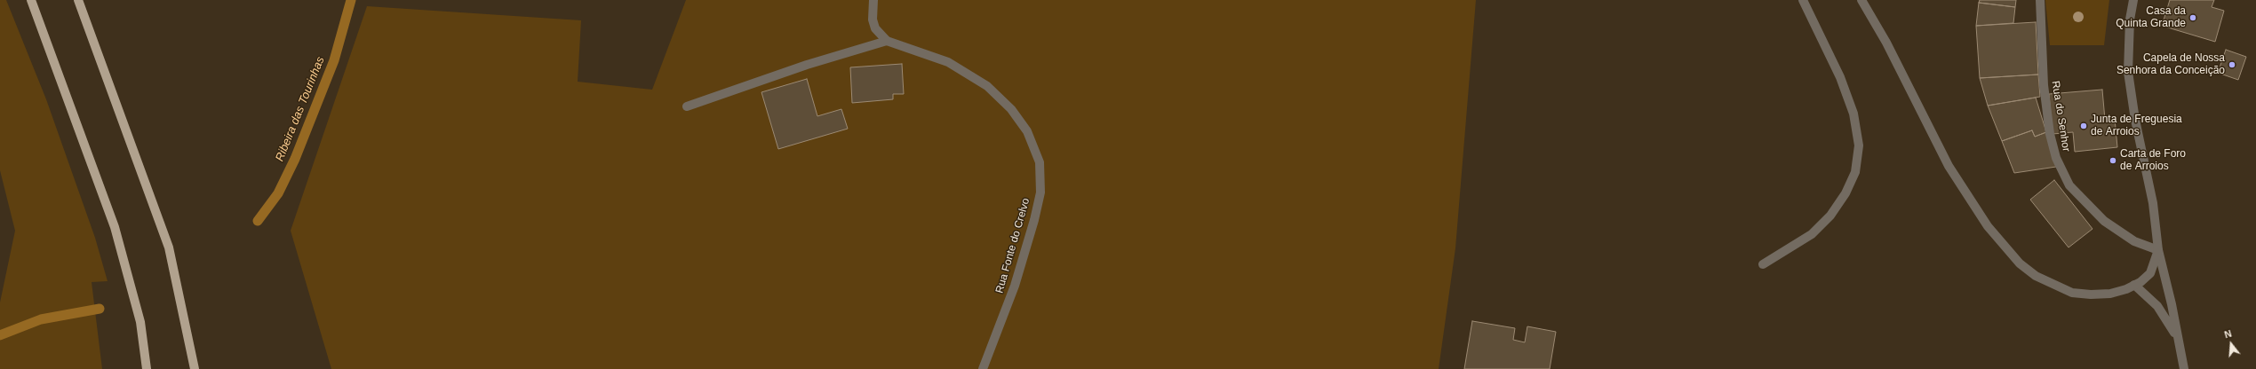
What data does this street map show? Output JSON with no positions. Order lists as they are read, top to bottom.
{
  "streets": {
    "street": ["Rua do Senhor", "Rua Fonte do Crelvo"]
  },
  "water": ["Ribeira das Tourinhas"],
  "places": [
    "Casa da Quinta Grande",
    "Capela de Nossa Senhora da Conceição",
    "Junta de Freguesia de Arroios",
    "Carta de Foro de Arroios"
  ],
  "north": "top"
}
